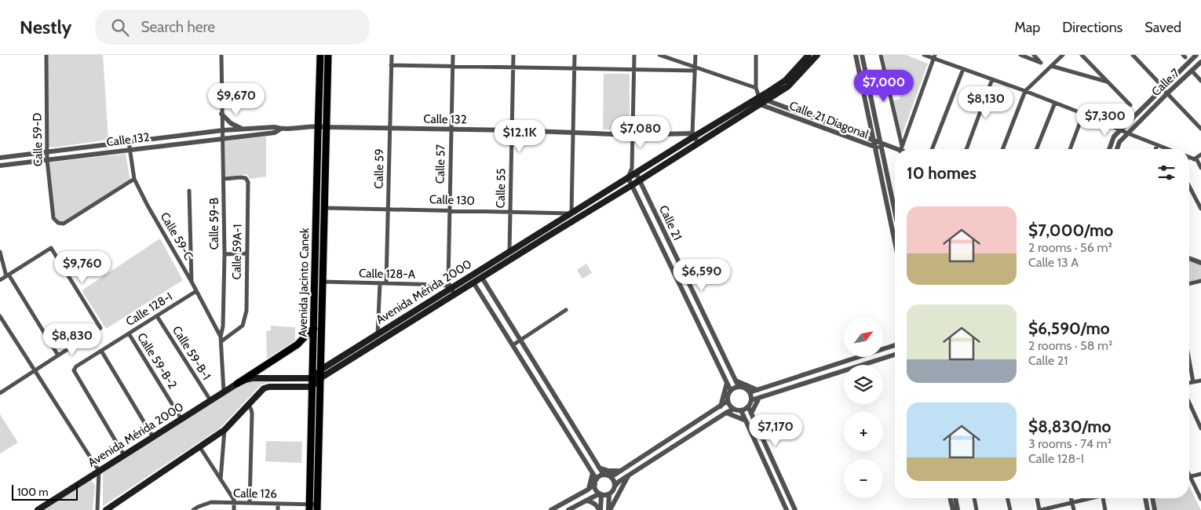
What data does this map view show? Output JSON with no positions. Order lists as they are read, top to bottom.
{
  "streets": {
    "main road": ["Avenida Jacinto Canek", "Avenida Mérida 2000"],
    "street": [
      "Calle 7",
      "Calle 132",
      "Calle 21 Diagonal",
      "Calle 59-D",
      "Calle 57",
      "Calle 59",
      "Calle 55",
      "Calle 130",
      "Calle 21",
      "Calle 59-B",
      "Calle 59-C",
      "Calle 59A-1",
      "Calle 128-A",
      "Calle 128-I",
      "Calle 59-B-1",
      "Calle 59-B-2",
      "Calle 126"
    ]
  },
  "crossings": [
    ["Calle 132", "Calle 59-D"],
    ["Calle 132", "Calle 57"],
    ["Calle 132", "Calle 59"],
    ["Calle 132", "Calle 55"],
    ["Calle 132", "Calle 59-B"],
    ["Calle 132", "Calle 59-C"],
    ["Calle 132", "Avenida Jacinto Canek"],
    ["Calle 132", "Avenida Mérida 2000"],
    ["Calle 21 Diagonal", "Avenida Mérida 2000"],
    ["Calle 59-D", "Calle 59-C"],
    ["Calle 57", "Calle 130"],
    ["Calle 57", "Calle 128-A"],
    ["Calle 57", "Avenida Mérida 2000"],
    ["Calle 59", "Calle 130"],
    ["Calle 59", "Calle 128-A"],
    ["Calle 55", "Calle 130"],
    ["Calle 55", "Avenida Mérida 2000"],
    ["Calle 130", "Avenida Jacinto Canek"],
    ["Calle 130", "Avenida Mérida 2000"],
    ["Calle 21", "Avenida Mérida 2000"],
    ["Calle 59-B", "Calle 59-C"],
    ["Calle 59-B", "Calle 59A-1"],
    ["Calle 59-B", "Avenida Mérida 2000"],
    ["Calle 59-C", "Calle 128-I"],
    ["Calle 128-A", "Avenida Jacinto Canek"],
    ["Calle 128-A", "Avenida Mérida 2000"],
    ["Avenida Jacinto Canek", "Avenida Mérida 2000"],
    ["Avenida Jacinto Canek", "Calle 126"],
    ["Avenida Mérida 2000", "Calle 128-I"],
    ["Avenida Mérida 2000", "Calle 59-B-1"],
    ["Avenida Mérida 2000", "Calle 59-B-2"],
    ["Calle 128-I", "Calle 59-B-1"],
    ["Calle 128-I", "Calle 59-B-2"]
  ],
  "scale_bar": "100 m",
  "north": "top right",
  "page": {
    "header": "Nestly",
    "search": "Search here",
    "nav": ["Map", "Directions", "Saved"],
    "price": [
      "$7,000",
      "$9,670",
      "$8,130",
      "$7,300",
      "$7,080",
      "$12.1K",
      "$9,760",
      "$6,590",
      "$8,830",
      "$7,170"
    ],
    "heading": "10 homes",
    "list": [
      {
        "name": "$7,000/mo",
        "note": "2 rooms · 56 m² · Calle 13 A"
      },
      {
        "name": "$6,590/mo",
        "note": "2 rooms · 58 m² · Calle 21"
      },
      {
        "name": "$8,830/mo",
        "note": "3 rooms · 74 m² · Calle 128-I"
      }
    ],
    "map_buttons": ["+", "−"],
    "scale": "100 m"
  }
}
